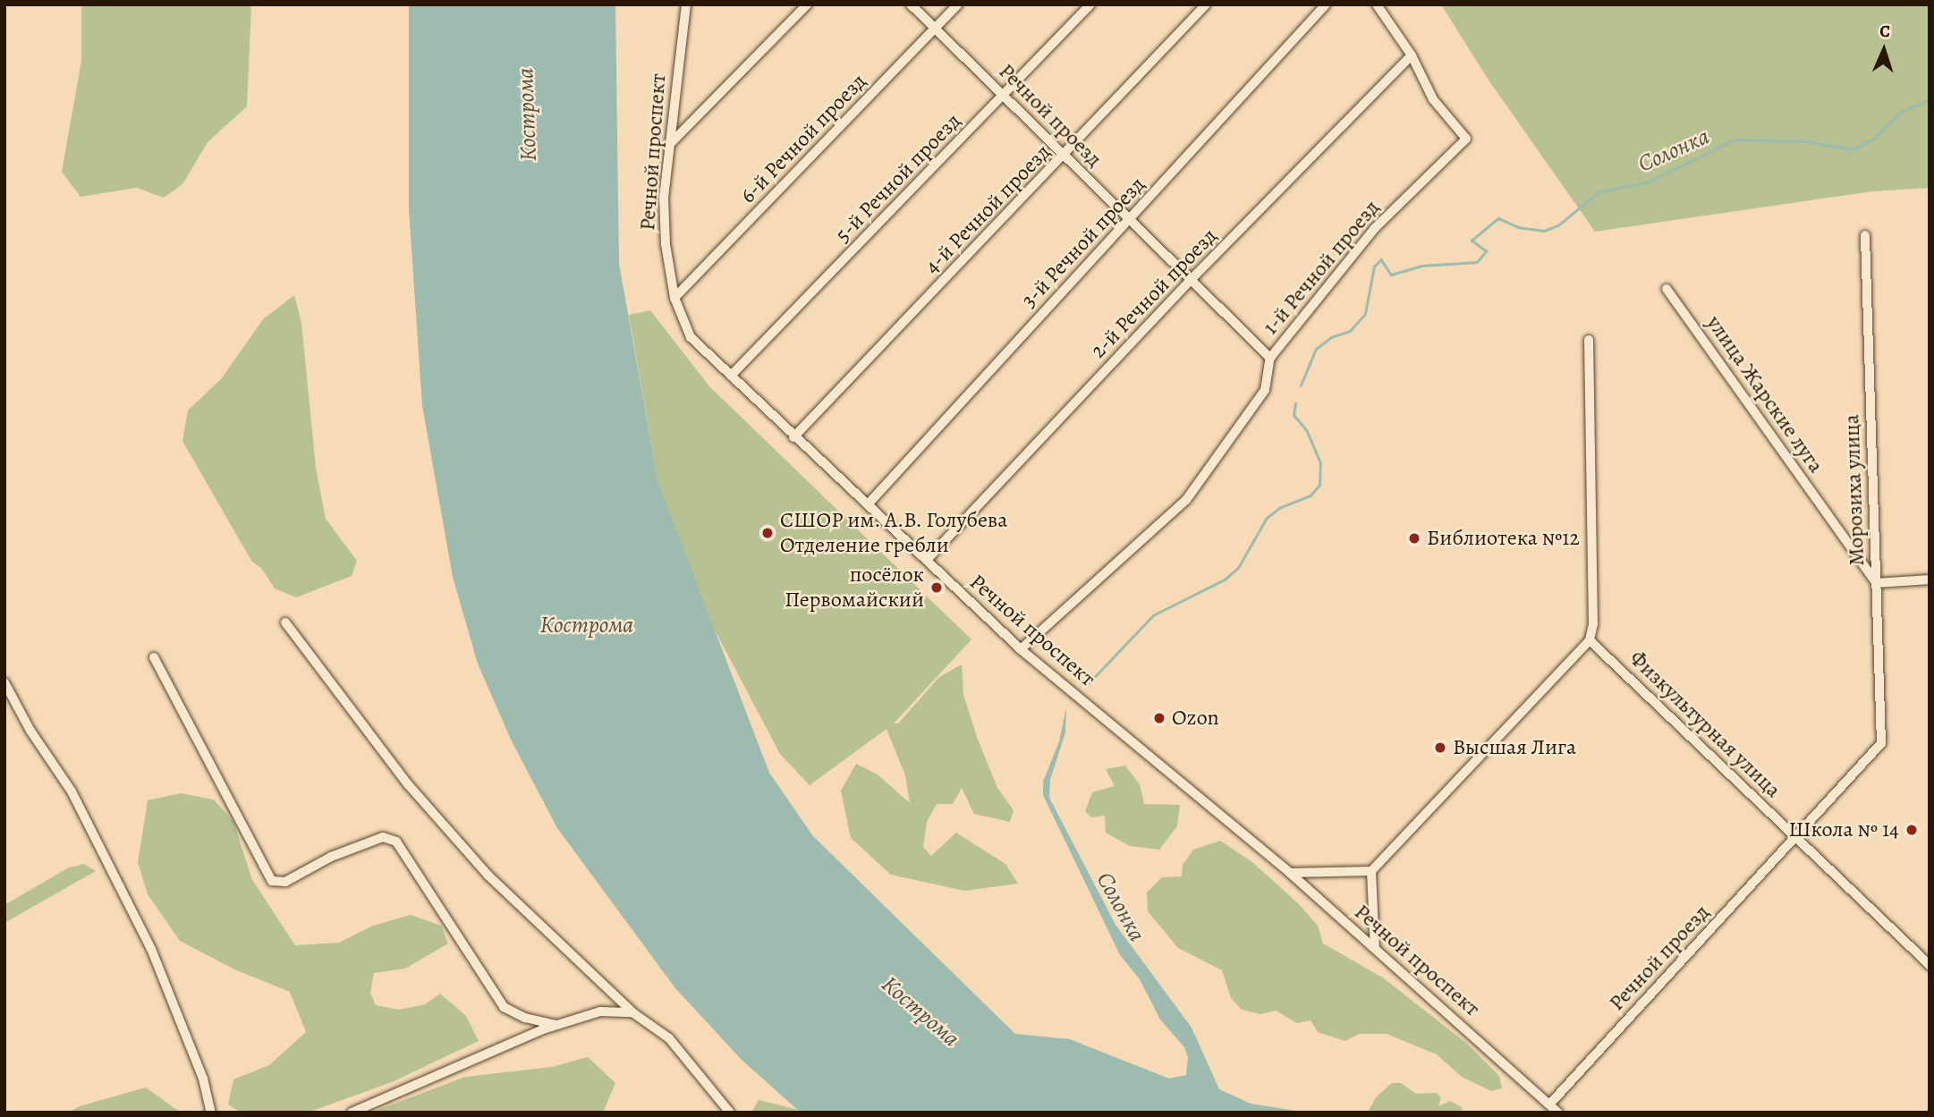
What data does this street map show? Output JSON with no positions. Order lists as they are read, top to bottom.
{
  "streets": {
    "street": [
      "Речной проезд",
      "6-й Речной проезд",
      "Речной проспект",
      "5-й Речной проезд",
      "4-й Речной проезд",
      "3-й Речной проезд",
      "1-й Речной проезд",
      "2-й Речной проезд",
      "улица Жарские луга",
      "Морозиха улица",
      "Физкультурная улица"
    ]
  },
  "crossings": [
    ["Речной проезд", "6-й Речной проезд"],
    ["Речной проезд", "Речной проспект"],
    ["Речной проезд", "5-й Речной проезд"],
    ["Речной проезд", "4-й Речной проезд"],
    ["Речной проезд", "3-й Речной проезд"],
    ["Речной проезд", "1-й Речной проезд"],
    ["Речной проезд", "2-й Речной проезд"],
    ["Речной проезд", "Морозиха улица"],
    ["Речной проезд", "Физкультурная улица"],
    ["6-й Речной проезд", "Речной проспект"],
    ["Речной проспект", "5-й Речной проезд"],
    ["Речной проспект", "4-й Речной проезд"],
    ["Речной проспект", "3-й Речной проезд"],
    ["Речной проспект", "1-й Речной проезд"],
    ["Речной проспект", "2-й Речной проезд"],
    ["1-й Речной проезд", "2-й Речной проезд"],
    ["улица Жарские луга", "Морозиха улица"]
  ],
  "water": ["Кострома", "Солонка"],
  "places": [
    "СШОР им. А.В. Голубева Отделение гребли",
    "Библиотека №12",
    "посёлок Первомайский",
    "Ozon",
    "Высшая Лига",
    "Школа № 14"
  ],
  "north": "top"
}
